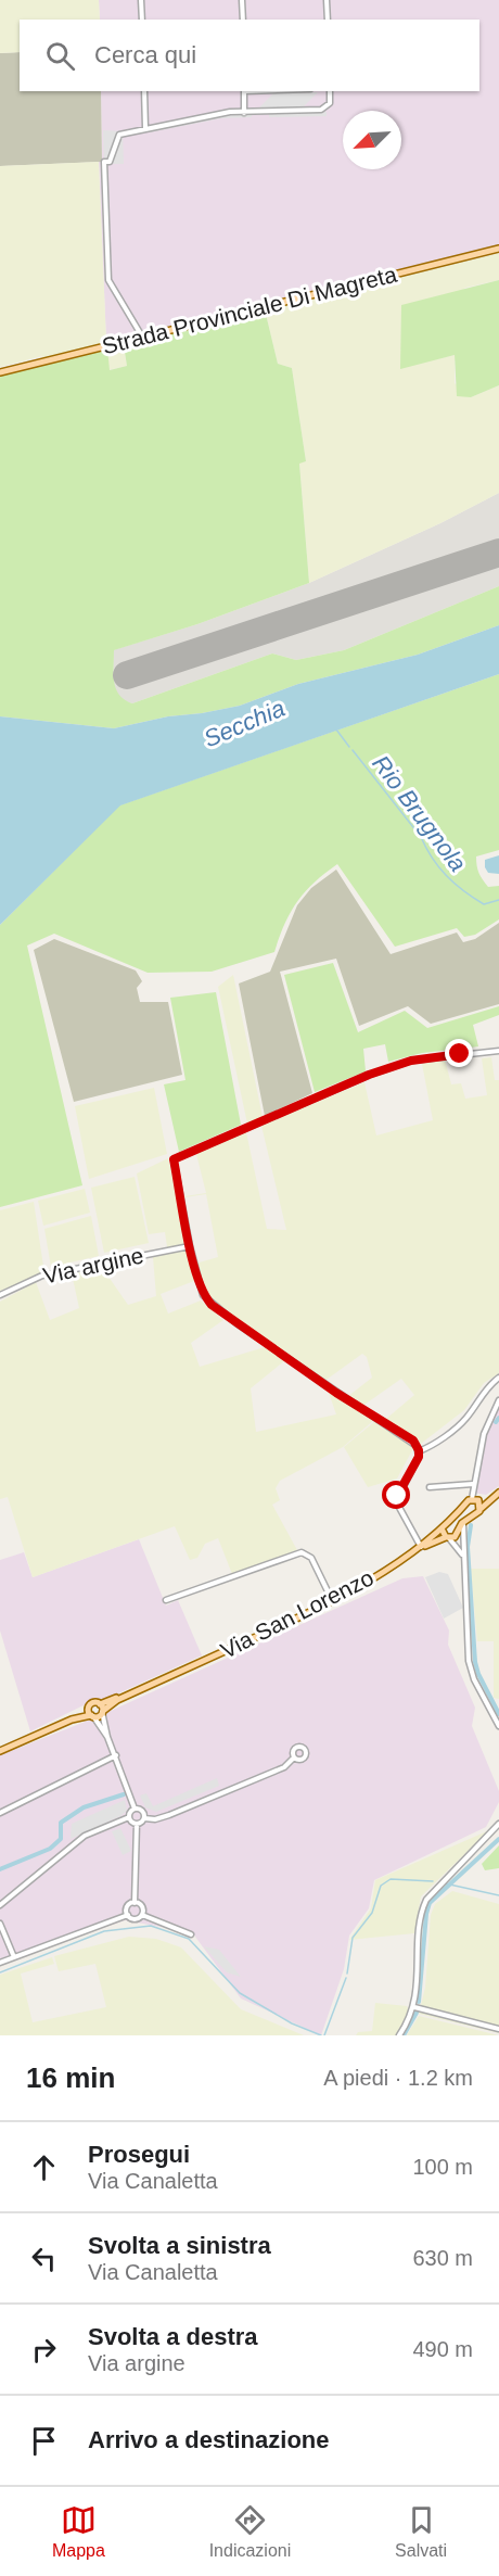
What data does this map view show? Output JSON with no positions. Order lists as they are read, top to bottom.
{
  "streets": {
    "main road": ["Strada Provinciale Di Magreta", "Via San Lorenzo"],
    "street": ["Via argine"]
  },
  "water": ["Secchia", "Rio Brugnola"],
  "north": "bottom left",
  "page": {
    "search": "Cerca qui",
    "heading": ["16 min", "A piedi · 1.2 km"],
    "list": [
      ["Prosegui", "Via Canaletta", "100 m"],
      ["Svolta a sinistra", "Via Canaletta", "630 m"],
      ["Svolta a destra", "Via argine", "490 m"],
      "Arrivo a destinazione"
    ],
    "nav": ["Mappa", "Indicazioni", "Salvati"]
  }
}
